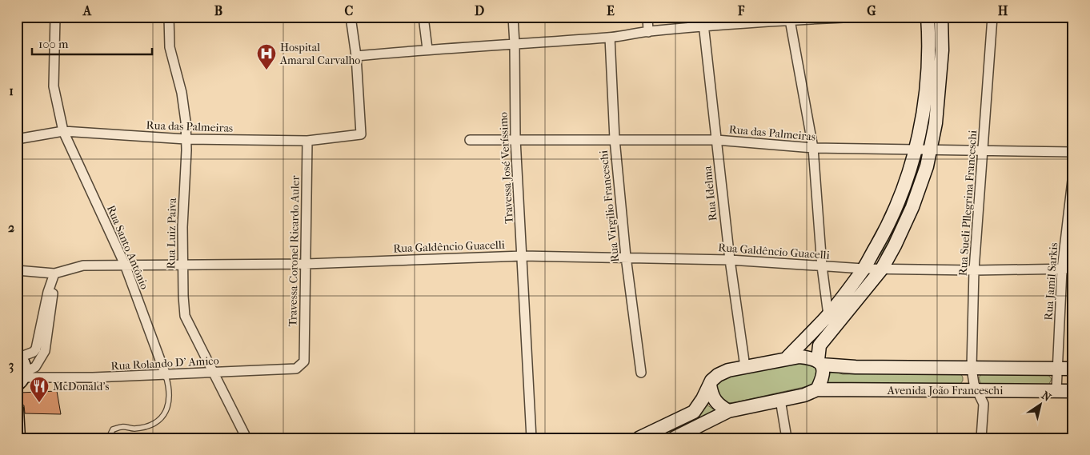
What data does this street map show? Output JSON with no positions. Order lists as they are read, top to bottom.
{
  "streets": {
    "main road": ["Avenida João Franceschi"],
    "street": [
      "Rua das Palmeiras",
      "Travessa José Veríssimo",
      "Rua Idelma",
      "Rua Sueli Pllegrina Franceschi",
      "Rua Virgilio Franceschi",
      "Rua Luiz Paiva",
      "Rua Galdêncio Guacelli",
      "Rua Santo Antônio",
      "Travessa Coronel Ricardo Auler",
      "Rua Jamil Sarkis",
      "Rua Rolando D' Amico"
    ]
  },
  "crossings": [
    ["Rua das Palmeiras", "Travessa José Veríssimo"],
    ["Rua das Palmeiras", "Rua Idelma"],
    ["Rua das Palmeiras", "Rua Sueli Pllegrina Franceschi"],
    ["Rua das Palmeiras", "Rua Virgilio Franceschi"],
    ["Rua das Palmeiras", "Rua Luiz Paiva"],
    ["Rua das Palmeiras", "Rua Santo Antônio"],
    ["Rua das Palmeiras", "Travessa Coronel Ricardo Auler"],
    ["Travessa José Veríssimo", "Rua Galdêncio Guacelli"],
    ["Rua Idelma", "Rua Galdêncio Guacelli"],
    ["Rua Idelma", "Avenida João Franceschi"],
    ["Rua Sueli Pllegrina Franceschi", "Rua Galdêncio Guacelli"],
    ["Rua Sueli Pllegrina Franceschi", "Avenida João Franceschi"],
    ["Rua Virgilio Franceschi", "Rua Galdêncio Guacelli"],
    ["Rua Luiz Paiva", "Rua Galdêncio Guacelli"],
    ["Rua Luiz Paiva", "Rua Rolando D' Amico"],
    ["Rua Galdêncio Guacelli", "Rua Santo Antônio"],
    ["Rua Galdêncio Guacelli", "Travessa Coronel Ricardo Auler"],
    ["Rua Galdêncio Guacelli", "Rua Jamil Sarkis"],
    ["Rua Santo Antônio", "Rua Rolando D' Amico"],
    ["Travessa Coronel Ricardo Auler", "Rua Rolando D' Amico"],
    ["Rua Jamil Sarkis", "Avenida João Franceschi"]
  ],
  "places": {
    "hospital": ["Hospital Amaral Carvalho"],
    "restaurant": ["McDonald's"]
  },
  "scale_bar": "100 m",
  "north": "top right",
  "grid": {
    "columns": [
      "A",
      "B",
      "C",
      "D",
      "E",
      "F",
      "G",
      "H"
    ],
    "rows": ["1", "2", "3"]
  }
}
